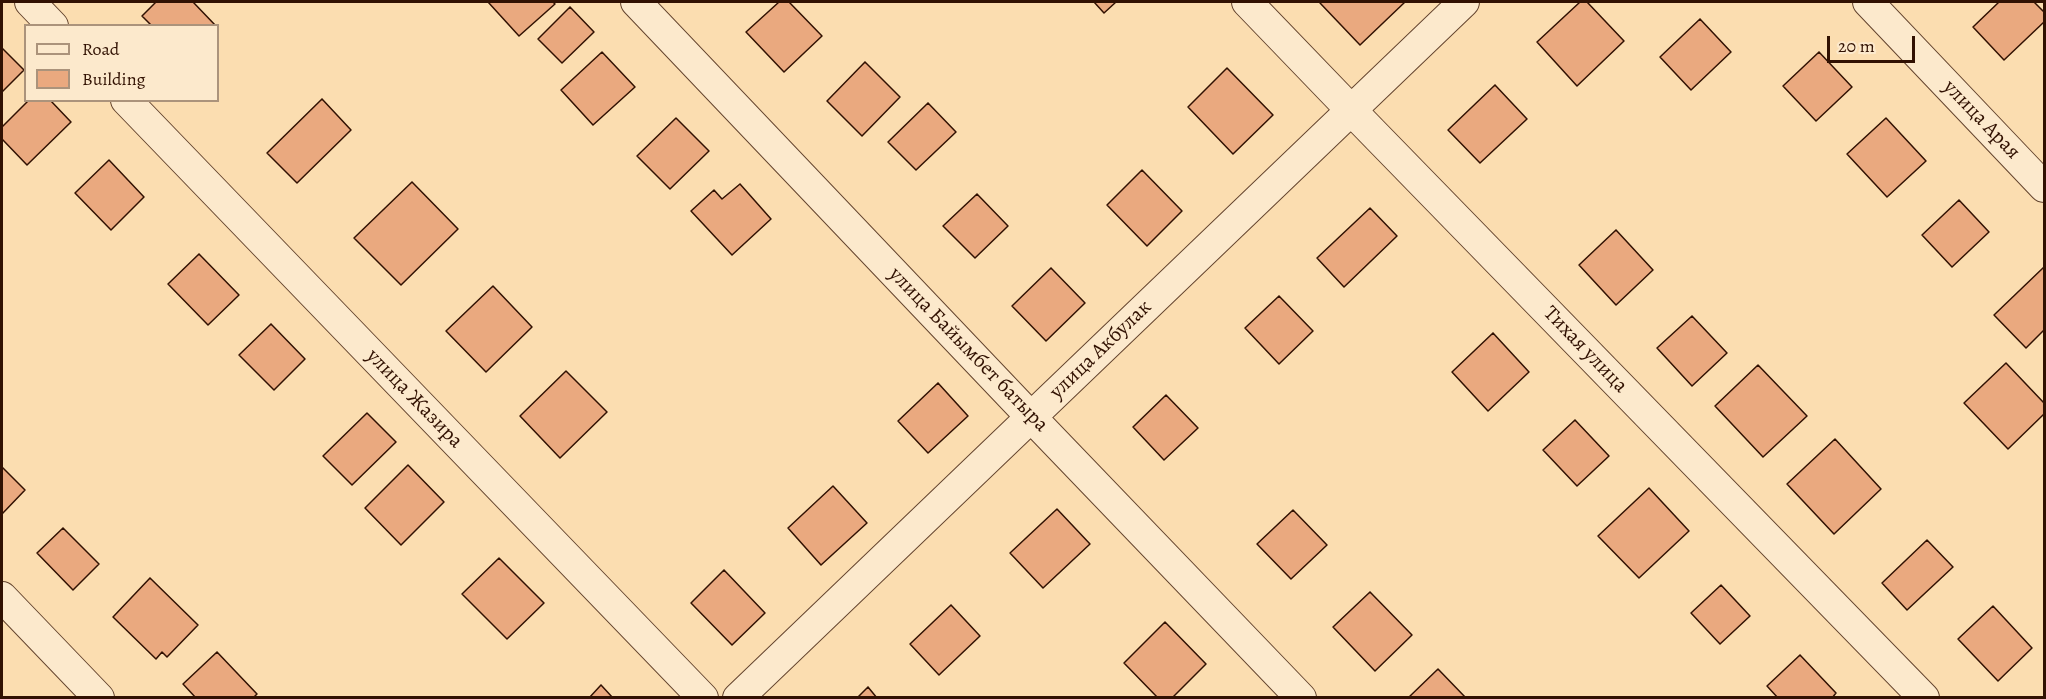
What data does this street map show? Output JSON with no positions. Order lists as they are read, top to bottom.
{
  "streets": {
    "street": [
      "улица Арая",
      "улица Байымбет батыра",
      "улица Акбулак",
      "Тихая улица",
      "улица Жазира"
    ]
  },
  "crossings": [
    ["улица Байымбет батыра", "улица Акбулак"],
    ["улица Акбулак", "Тихая улица"]
  ],
  "legend": ["Road", "Building"],
  "scale_bar": "20 m"
}
